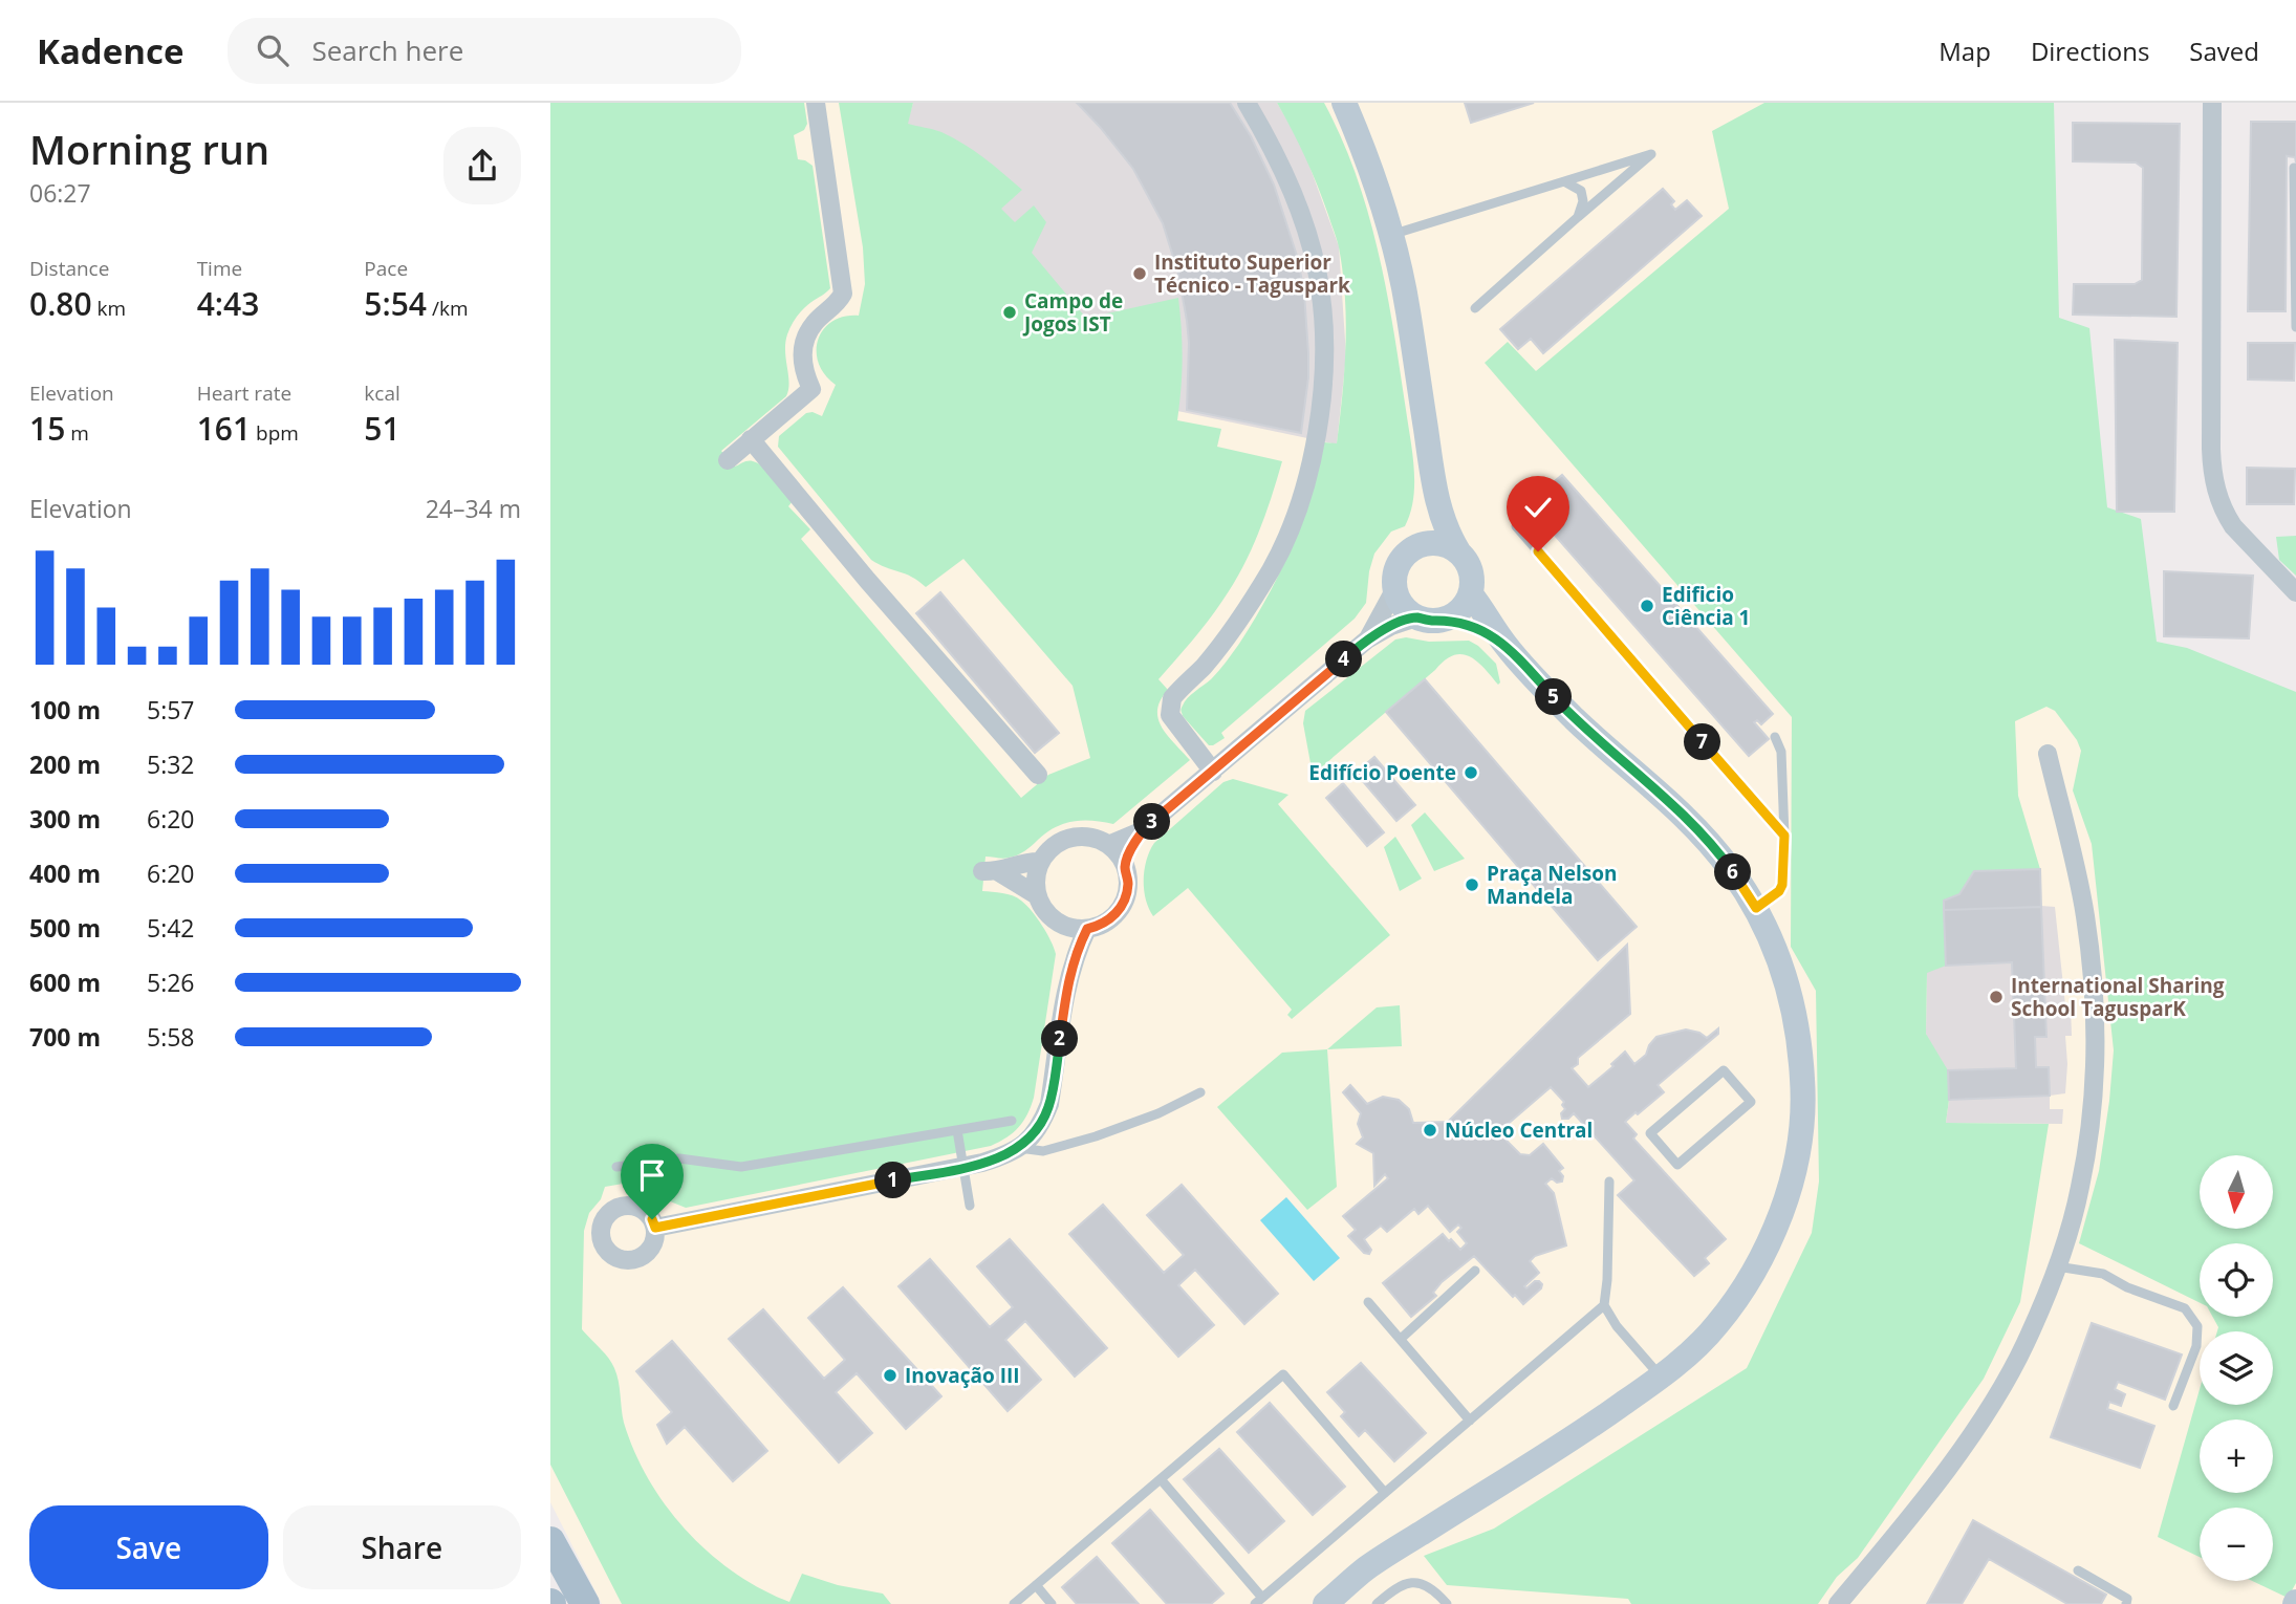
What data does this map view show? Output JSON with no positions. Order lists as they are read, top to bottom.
{
  "places": [
    "Instituto Superior Técnico - Taguspark",
    "Campo de Jogos IST",
    "Edificio Ciência 1",
    "Edifício Poente",
    "Praça Nelson Mandela",
    "International Sharing School TagusparK",
    "Núcleo Central",
    "Inovação III"
  ],
  "north": "bottom",
  "page": {
    "header": "Kadence",
    "search": "Search here",
    "nav": ["Map", "Directions", "Saved"],
    "heading": ["Morning run", "06:27"],
    "stats": [
      ["Distance", "0.80 km"],
      ["Time", "4:43"],
      ["Pace", "5:54 /km"],
      ["Elevation", "15 m"],
      ["Heart rate", "161 bpm"],
      ["kcal", "51"]
    ],
    "chart": ["Elevation", "24–34 m"],
    "pins": [
      "4",
      "5",
      "7",
      "3",
      "6",
      "2",
      "1"
    ],
    "list": [
      {
        "name": "100 m",
        "note": "5:57"
      },
      {
        "name": "200 m",
        "note": "5:32"
      },
      {
        "name": "300 m",
        "note": "6:20"
      },
      {
        "name": "400 m",
        "note": "6:20"
      },
      {
        "name": "500 m",
        "note": "5:42"
      },
      {
        "name": "600 m",
        "note": "5:26"
      },
      {
        "name": "700 m",
        "note": "5:58"
      }
    ],
    "map_buttons": ["+", "−"],
    "buttons": ["Save", "Share"]
  }
}
